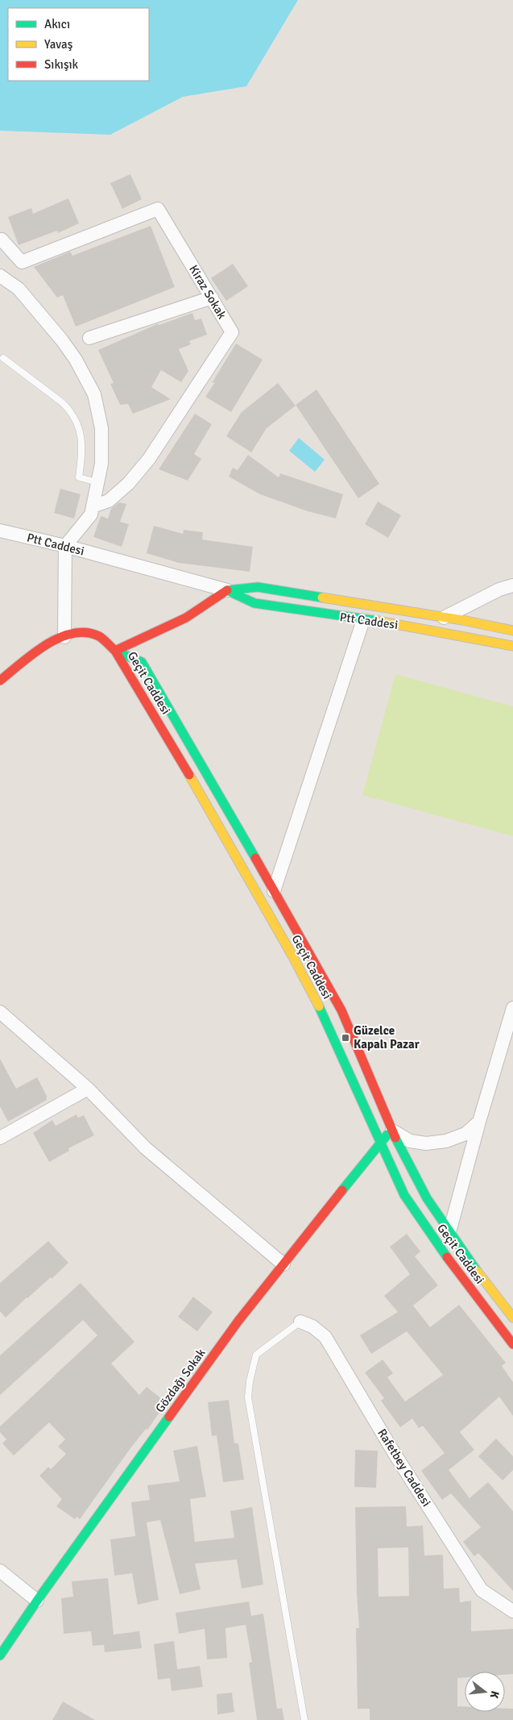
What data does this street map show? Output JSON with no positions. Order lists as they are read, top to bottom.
{
  "streets": {
    "main road": ["Ptt Caddesi", "Geçit Caddesi", "Gözdağı Sokak"],
    "street": ["Kiraz Sokak", "Rafetbey Caddesi"]
  },
  "crossings": [
    ["Geçit Caddesi", "Gözdağı Sokak"]
  ],
  "places": {
    "transit": ["Güzelce Kapalı Pazar"]
  },
  "legend": ["Akıcı", "Yavaş", "Sıkışık"],
  "north": "right"
}
